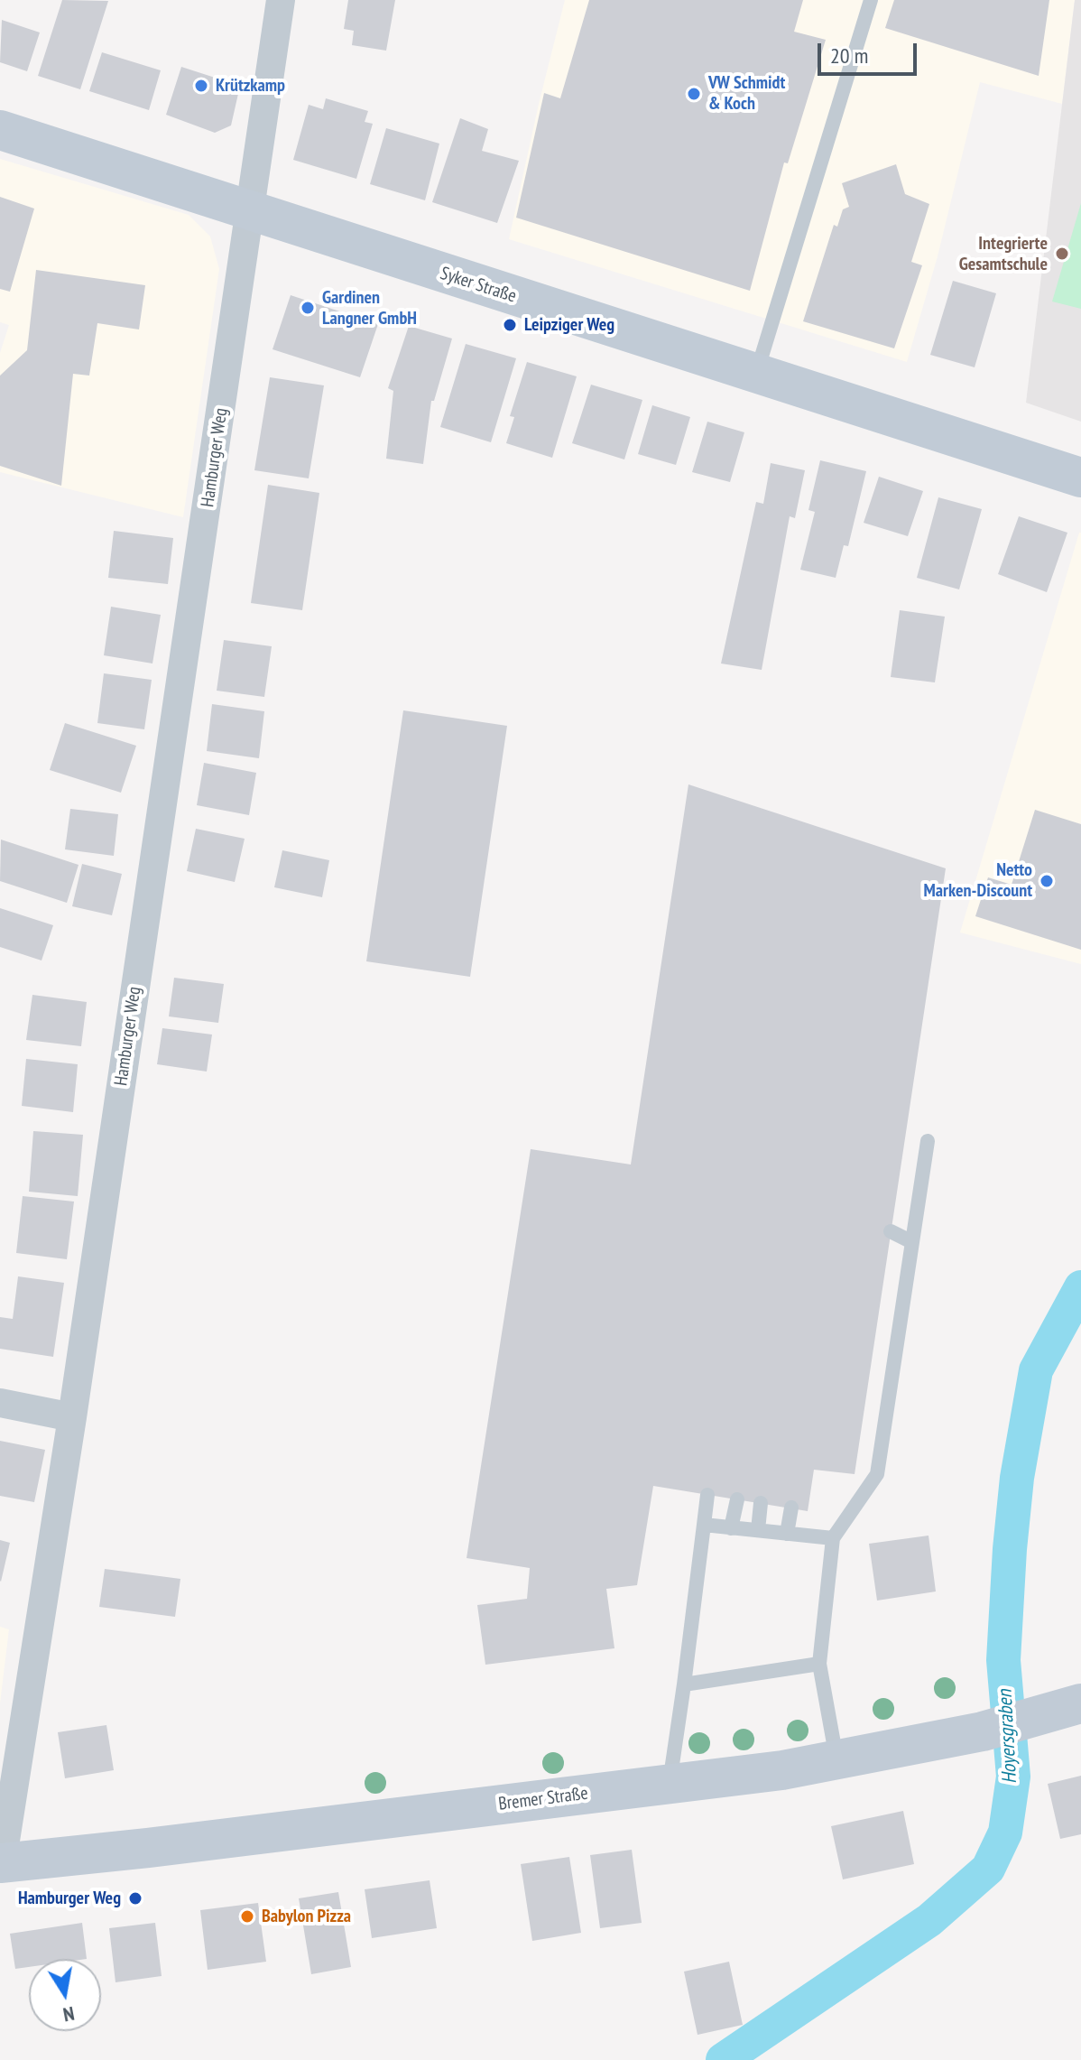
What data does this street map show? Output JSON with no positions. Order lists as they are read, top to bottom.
{
  "streets": {
    "main road": ["Syker Straße", "Bremer Straße"],
    "street": ["Hamburger Weg"]
  },
  "crossings": [
    ["Syker Straße", "Hamburger Weg"],
    ["Hamburger Weg", "Bremer Straße"]
  ],
  "water": ["Hoyersgraben"],
  "places": [
    "Krützkamp",
    "VW Schmidt & Koch",
    "Integrierte Gesamtschule",
    "Gardinen Langner GmbH",
    "Leipziger Weg",
    "Netto Marken-Discount",
    "Hamburger Weg",
    "Babylon Pizza"
  ],
  "scale_bar": "20 m",
  "north": "bottom"
}
